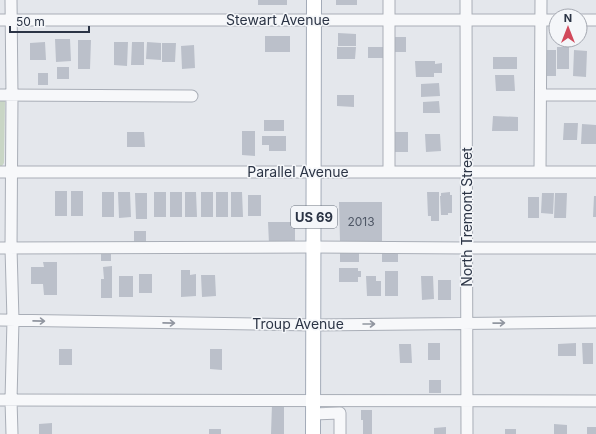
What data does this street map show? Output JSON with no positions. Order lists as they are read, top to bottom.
{
  "streets": {
    "main road": ["US 69"],
    "street": [
      "Stewart Avenue",
      "Parallel Avenue",
      "North Tremont Street",
      "Troup Avenue"
    ]
  },
  "crossings": [
    ["Stewart Avenue", "US 69"],
    ["Stewart Avenue", "North Tremont Street"],
    ["Parallel Avenue", "US 69"],
    ["Parallel Avenue", "North Tremont Street"],
    ["US 69", "Troup Avenue"],
    ["North Tremont Street", "Troup Avenue"]
  ],
  "house_numbers": ["2013"],
  "scale_bar": "50 m",
  "north": "top"
}
